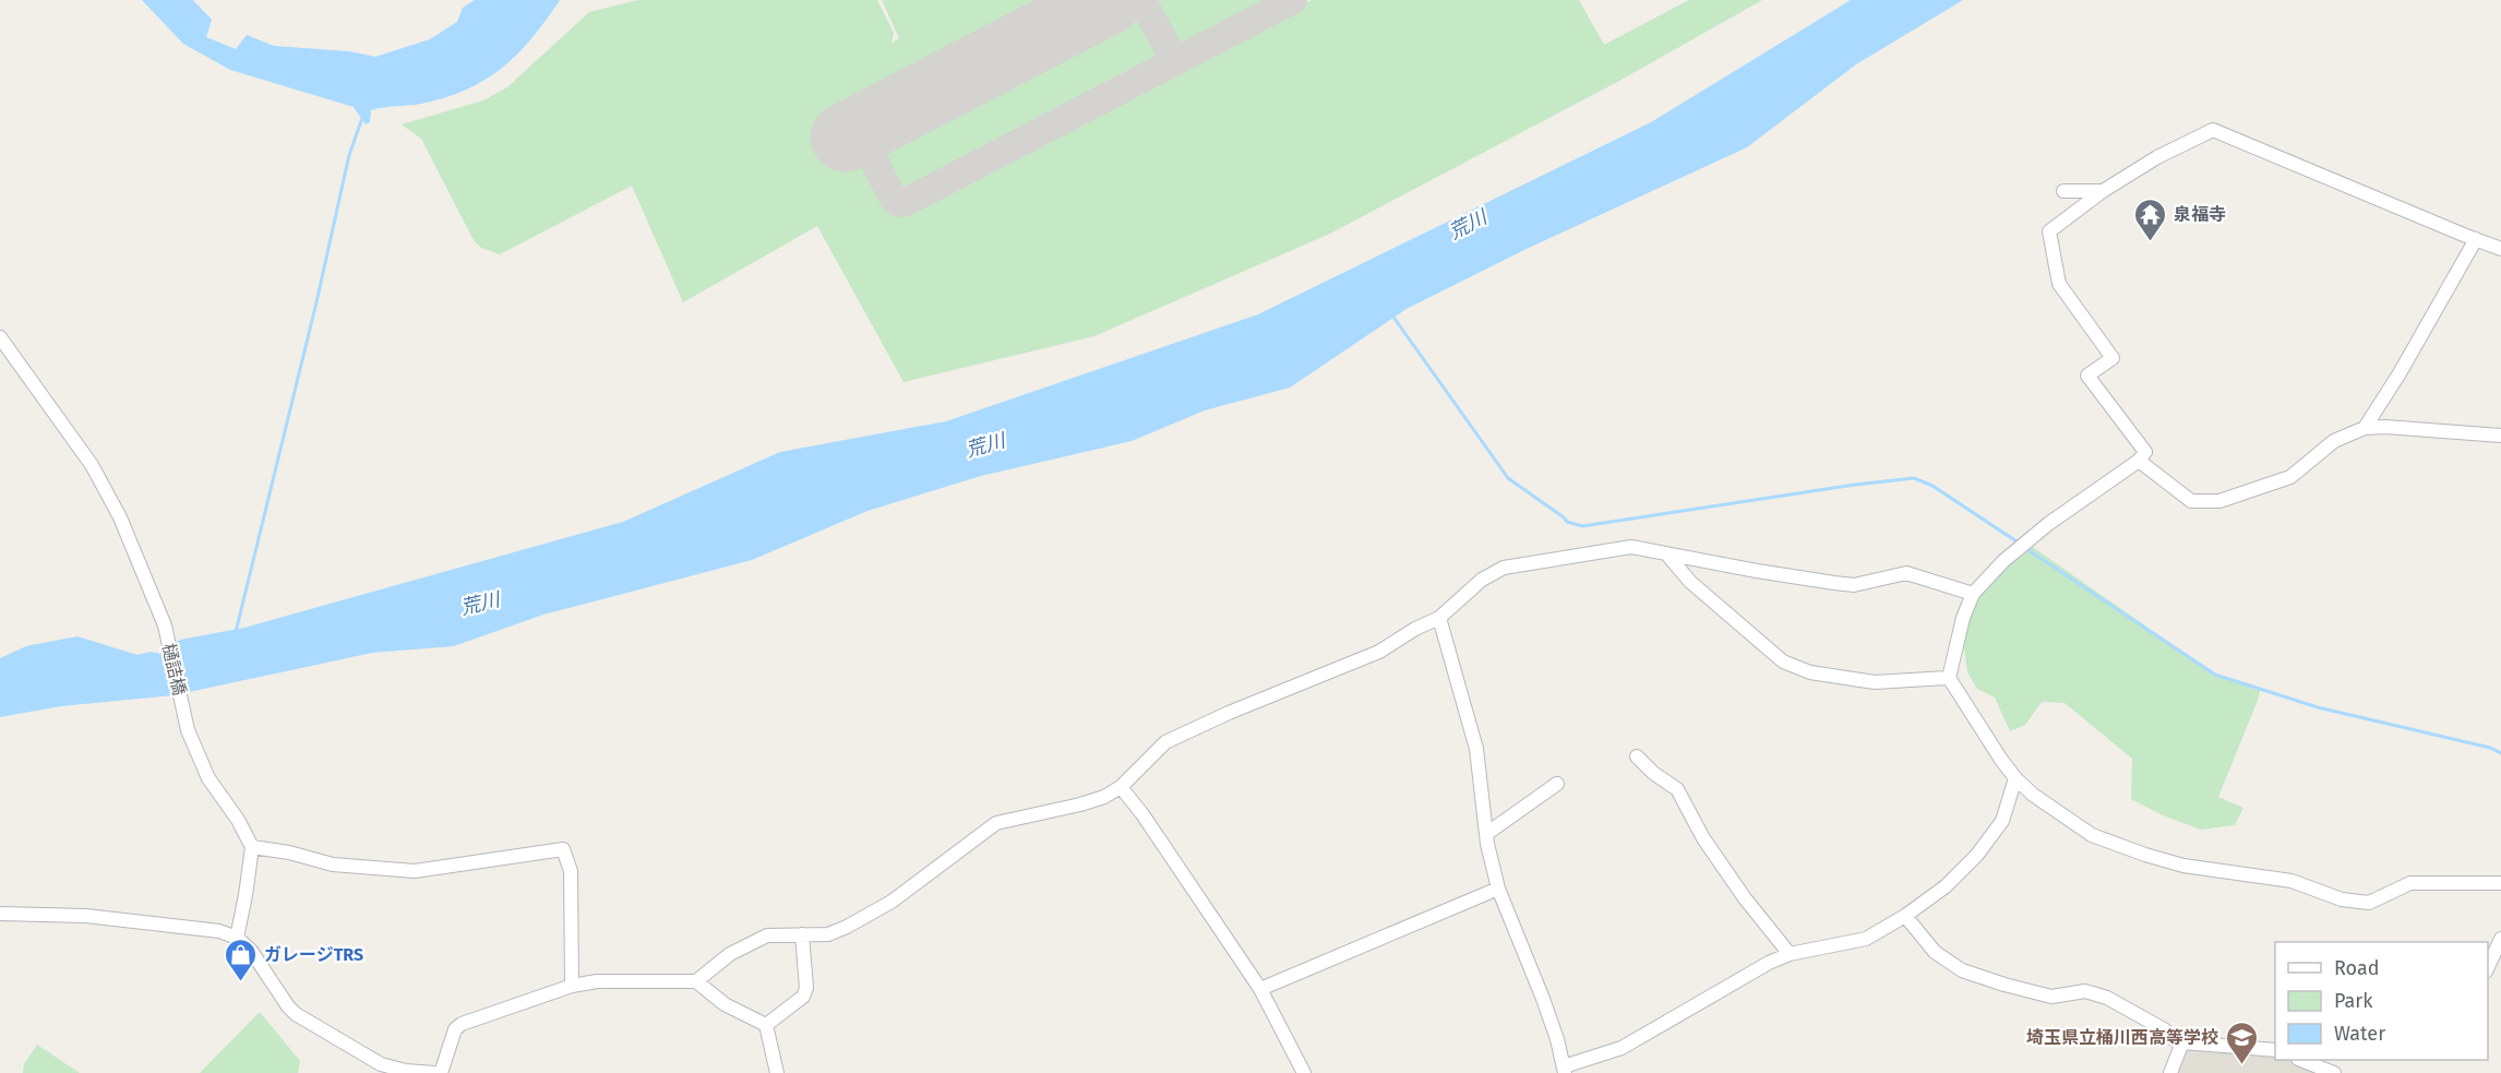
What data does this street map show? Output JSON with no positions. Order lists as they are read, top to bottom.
{
  "streets": {
    "street": ["樋詰橋"]
  },
  "water": ["荒川"],
  "places": {
    "temple": ["泉福寺"],
    "shop": ["ガレージTRS"],
    "school or university": ["埼玉県立桶川西高等学校"]
  },
  "legend": ["Road", "Park", "Water"]
}
